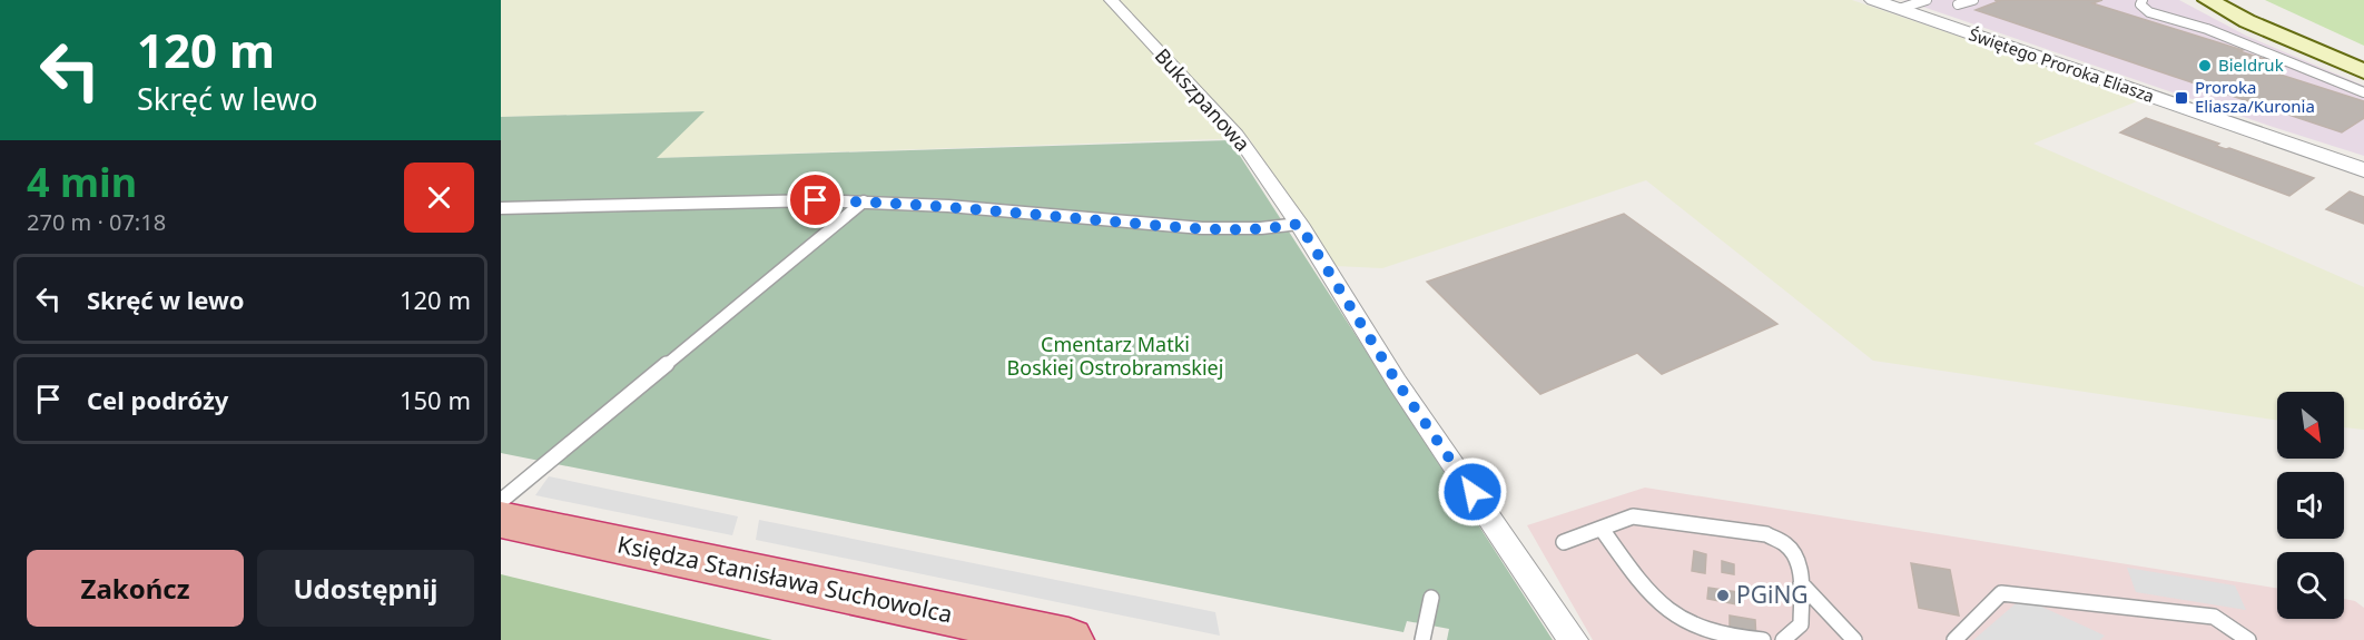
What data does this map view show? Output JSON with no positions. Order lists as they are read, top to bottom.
{
  "streets": {
    "highway": ["Księdza Stanisława Suchowolca"],
    "street": ["Świętego Proroka Eliasza", "Bukszpanowa"]
  },
  "parks": ["Cmentarz Matki Boskiej Ostrobramskiej"],
  "places": {
    "other": ["Bieldruk", "PGiNG"],
    "transit": ["Proroka Eliasza/Kuronia"]
  },
  "north": "bottom right",
  "page": {
    "turn": ["120 m", "Skręć w lewo"],
    "heading": ["4 min", "270 m · 07:18"],
    "list": [
      {
        "name": "Skręć w lewo",
        "value": "120 m"
      },
      {
        "name": "Cel podróży",
        "value": "150 m"
      }
    ],
    "buttons": ["Zakończ", "Udostępnij"]
  }
}
